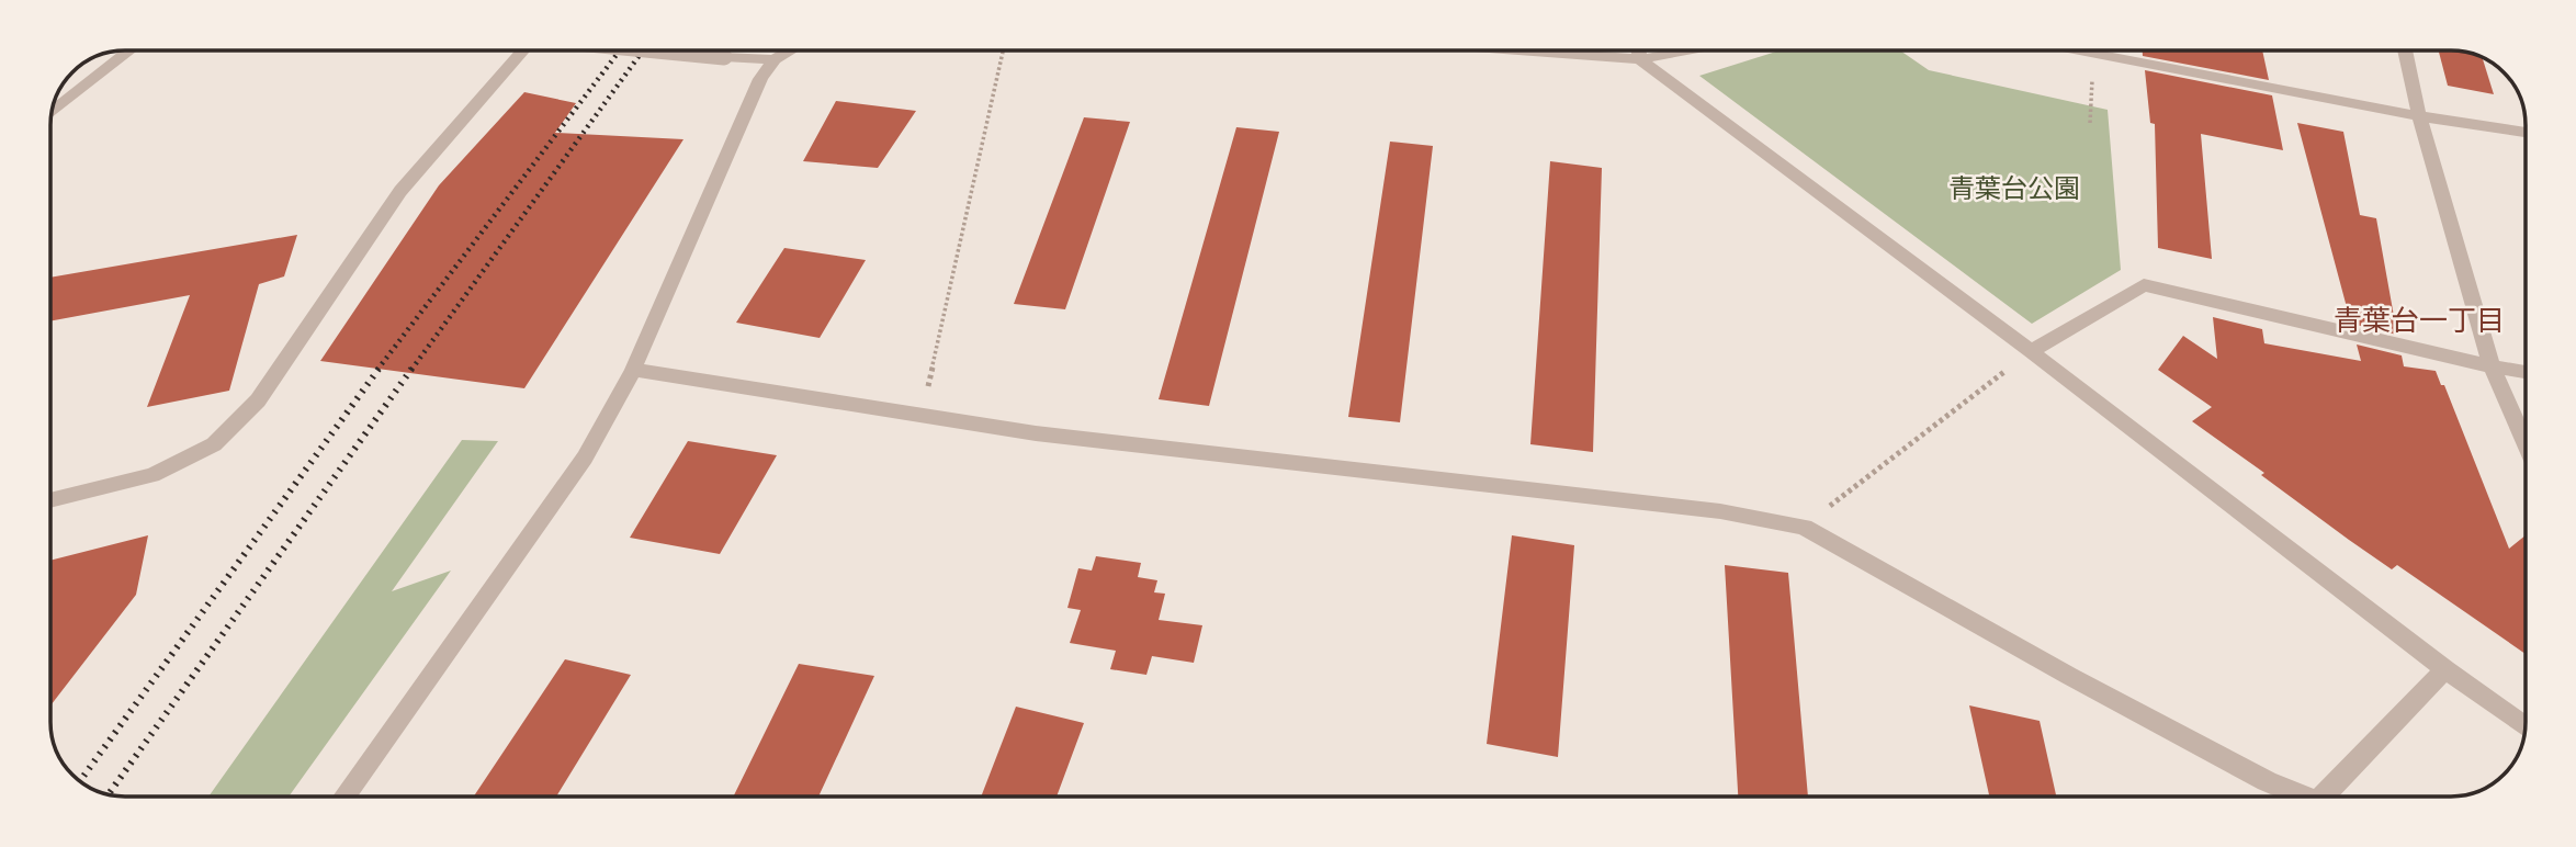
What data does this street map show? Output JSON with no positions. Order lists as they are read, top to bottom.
{
  "districts": ["青葉台一丁目"],
  "parks": ["青葉台公園"]
}
